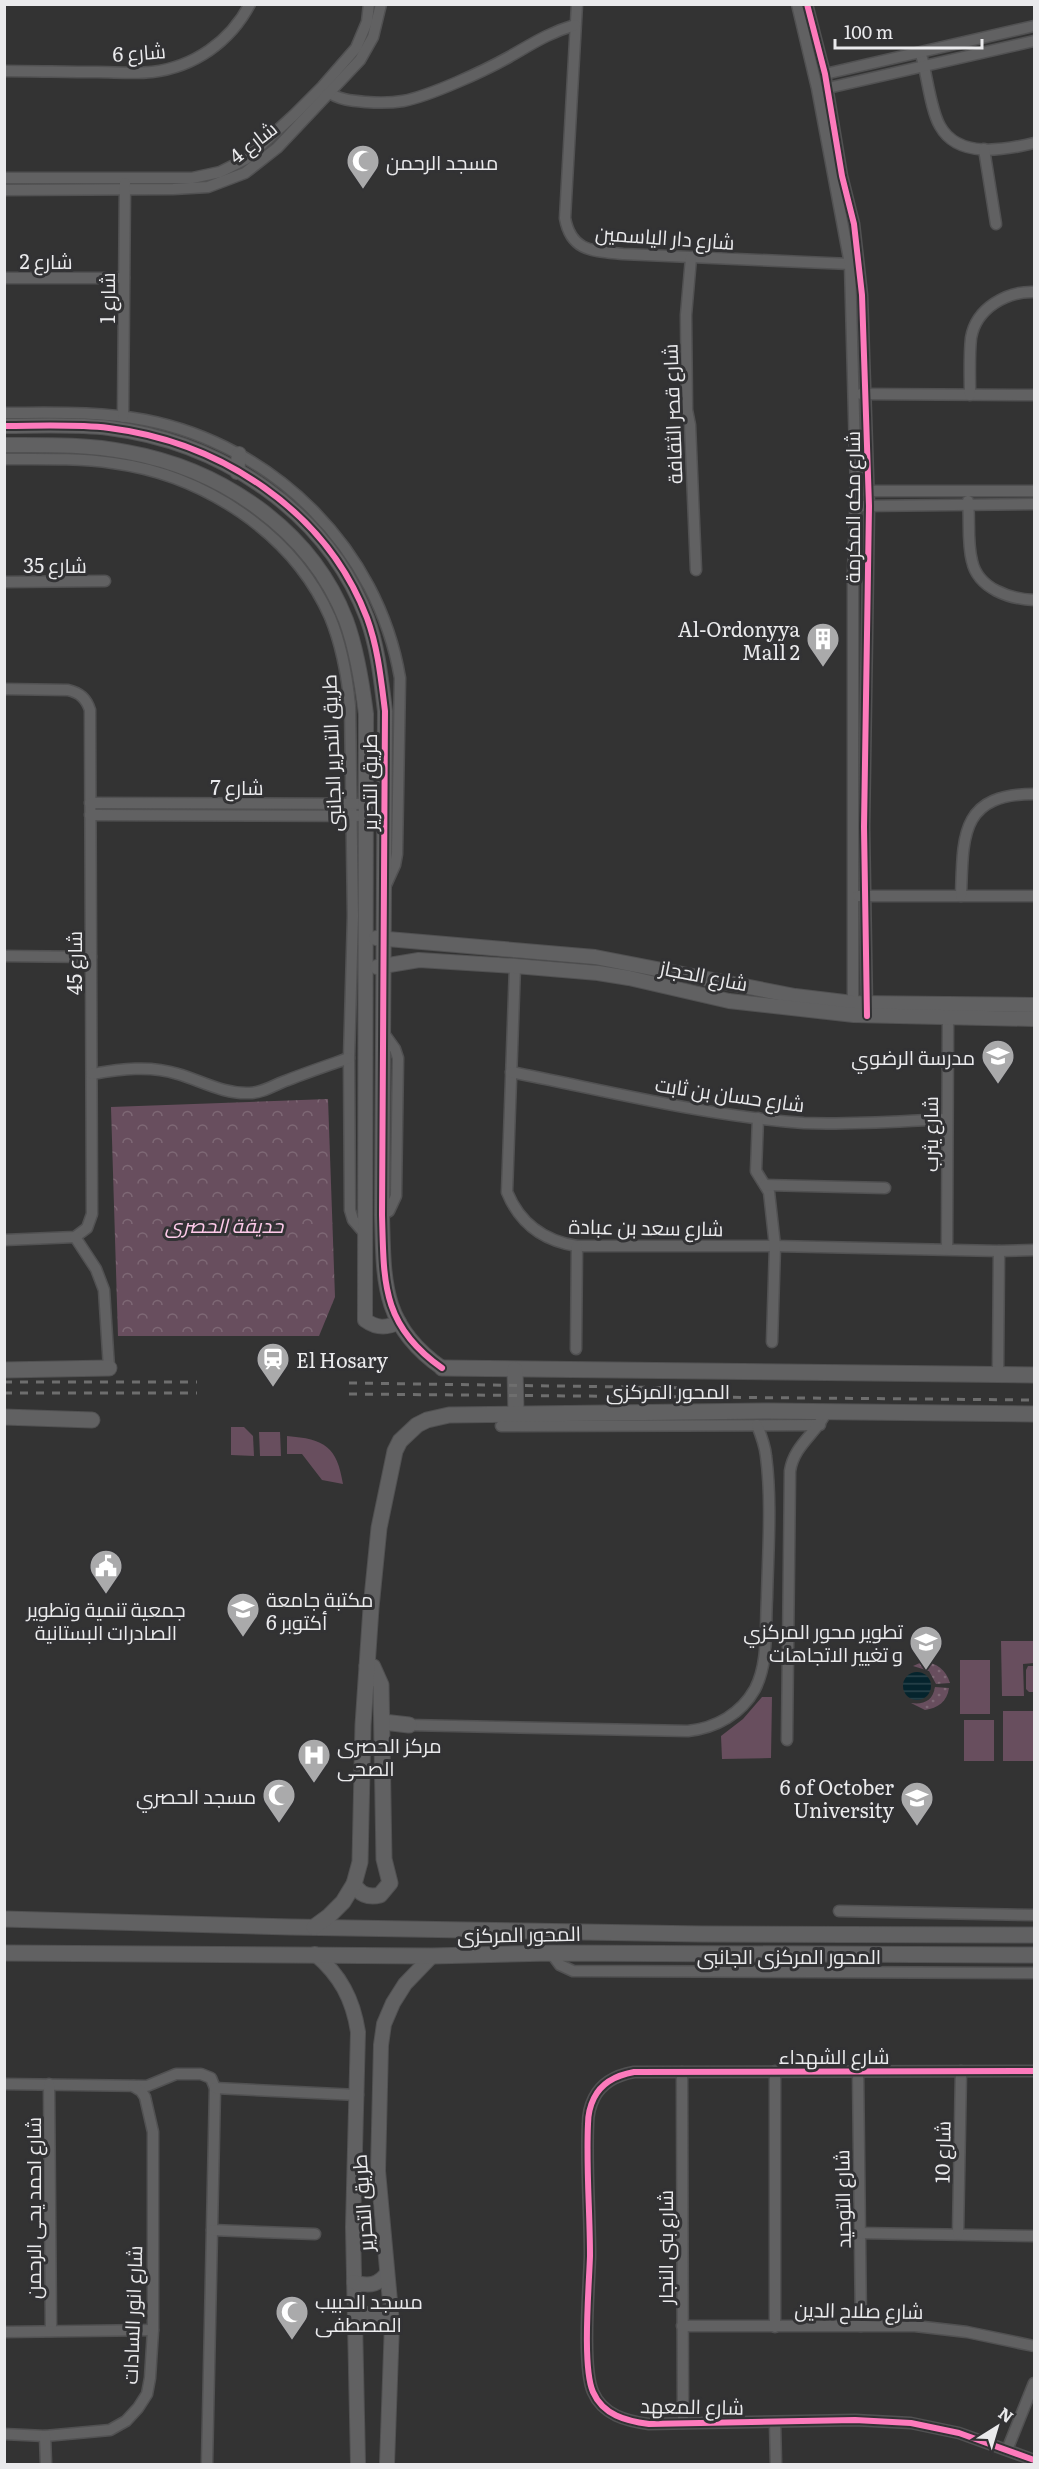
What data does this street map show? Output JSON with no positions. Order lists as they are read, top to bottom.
{
  "streets": {
    "main road": ["المحور المركزى"],
    "street": [
      "شارع 6",
      "شارع 4",
      "شارع دار الياسمين",
      "شارع 2",
      "شارع 1",
      "شارع قصر الثقافة",
      "شارع مكه المكرمة",
      "شارع 35",
      "طريق التحرير الجانبى",
      "طريق التحرير",
      "شارع 7",
      "شارع 45",
      "شارع الحجاز",
      "شارع حسان بن ثابت",
      "شارع يثرب",
      "شارع سعد بن عبادة",
      "المحور المركزى الجانبى",
      "شارع الشهداء",
      "شارع 10",
      "شارع التوحيد",
      "شارع احمد يحى الرحمن",
      "شارع بنى النجار",
      "شارع صلاح الدين",
      "شارع انور السادات",
      "شارع المعهد"
    ]
  },
  "crossings": [
    ["شارع 4", "شارع 1"],
    ["شارع دار الياسمين", "شارع قصر الثقافة"],
    ["شارع دار الياسمين", "شارع مكه المكرمة"],
    ["شارع 2", "شارع 1"],
    ["شارع مكه المكرمة", "شارع الحجاز"],
    ["طريق التحرير الجانبى", "طريق التحرير"],
    ["طريق التحرير الجانبى", "شارع 7"],
    ["طريق التحرير", "شارع 7"],
    ["طريق التحرير", "شارع الحجاز"],
    ["طريق التحرير", "المحور المركزى"],
    ["شارع 7", "شارع 45"],
    ["شارع الحجاز", "شارع يثرب"],
    ["شارع الحجاز", "شارع سعد بن عبادة"],
    ["شارع حسان بن ثابت", "شارع يثرب"],
    ["شارع حسان بن ثابت", "شارع سعد بن عبادة"],
    ["شارع يثرب", "شارع سعد بن عبادة"],
    ["المحور المركزى", "المحور المركزى الجانبى"],
    ["شارع الشهداء", "شارع 10"],
    ["شارع الشهداء", "شارع التوحيد"],
    ["شارع الشهداء", "شارع بنى النجار"],
    ["شارع الشهداء", "شارع المعهد"],
    ["شارع التوحيد", "شارع صلاح الدين"],
    ["شارع بنى النجار", "شارع صلاح الدين"],
    ["شارع بنى النجار", "شارع المعهد"]
  ],
  "parks": ["حديقة الحصرى"],
  "places": {
    "mosque": ["مسجد الرحمن", "مسجد الحصري", "مسجد الحبيب المصطفى"],
    "building": ["Al-Ordonyya Mall 2"],
    "school or university": [
      "مدرسة الرضوي",
      "مكتبة جامعة 6 أكتوبر",
      "تطوير محور المركزي و تغيير الاتجاهات",
      "6 of October University"
    ],
    "station": ["El Hosary"],
    "public building": ["جمعية تنمية وتطوير الصادرات البستانية"],
    "hospital": ["مركز الحصرى الصحى"]
  },
  "scale_bar": "100 m",
  "north": "top right"
}
